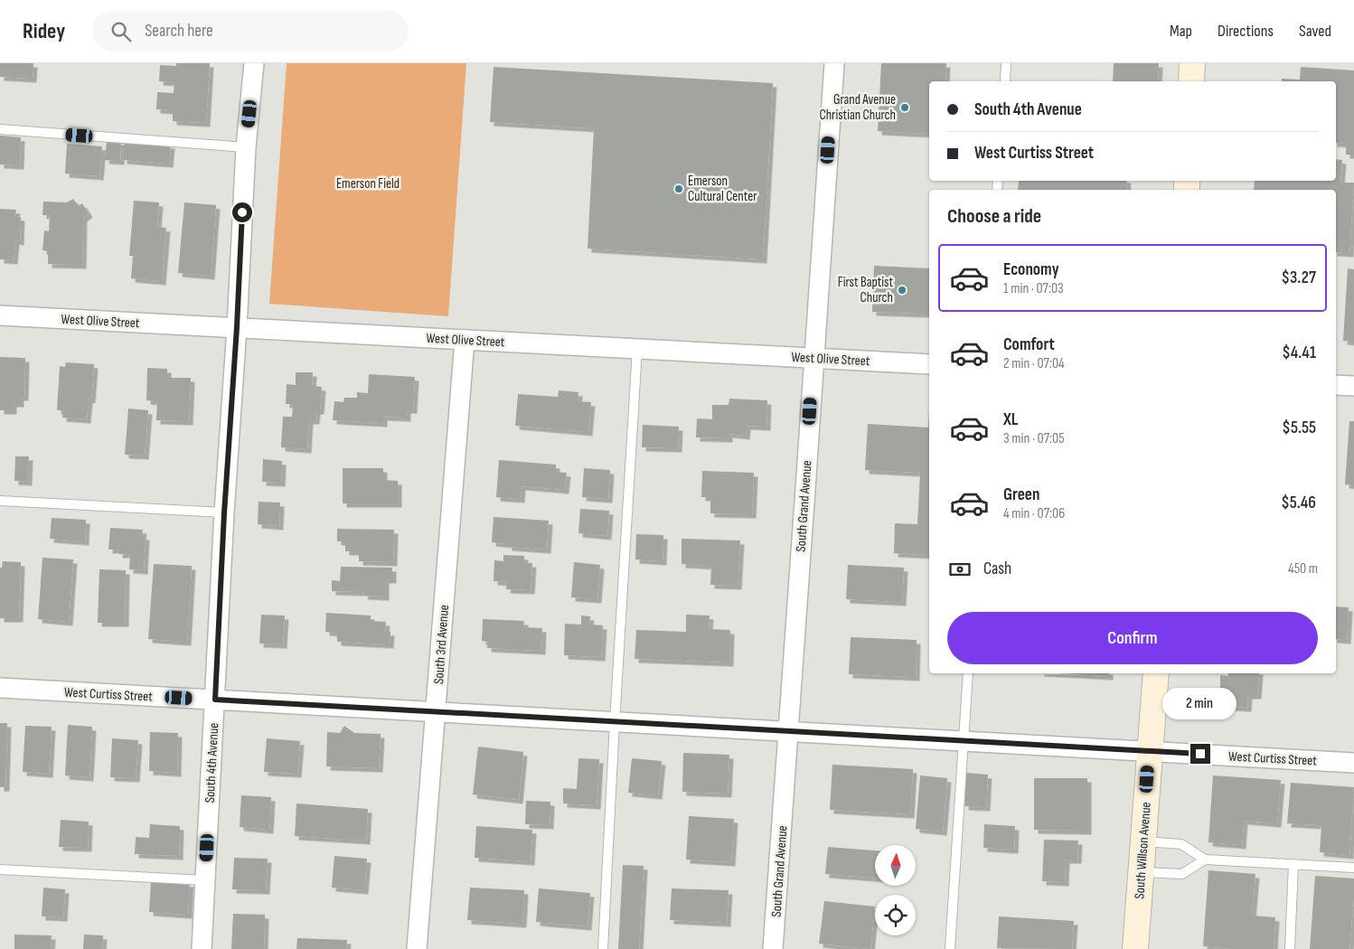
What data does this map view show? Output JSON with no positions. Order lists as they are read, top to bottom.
{
  "streets": {
    "main road": ["South Willson Avenue"],
    "street": [
      "West Olive Street",
      "South Grand Avenue",
      "South 3rd Avenue",
      "West Curtiss Street",
      "South 4th Avenue"
    ]
  },
  "crossings": [
    ["West Olive Street", "South Grand Avenue"],
    ["West Olive Street", "South 3rd Avenue"],
    ["West Olive Street", "South 4th Avenue"],
    ["South Grand Avenue", "West Curtiss Street"],
    ["South 3rd Avenue", "West Curtiss Street"],
    ["West Curtiss Street", "South 4th Avenue"],
    ["West Curtiss Street", "South Willson Avenue"]
  ],
  "parks": ["Emerson Field"],
  "places": ["Grand Avenue Christian Church", "Emerson Cultural Center", "First Baptist Church"],
  "north": "top",
  "page": {
    "header": "Ridey",
    "search": "Search here",
    "nav": ["Map", "Directions", "Saved"],
    "banner": ["South 4th Avenue", "West Curtiss Street"],
    "heading": "Choose a ride",
    "list": [
      {
        "name": "Economy",
        "note": "1 min · 07:03",
        "value": "$3.27"
      },
      {
        "name": "Comfort",
        "note": "2 min · 07:04",
        "value": "$4.41"
      },
      {
        "name": "XL",
        "note": "3 min · 07:05",
        "value": "$5.55"
      },
      {
        "name": "Green",
        "note": "4 min · 07:06",
        "value": "$5.46"
      }
    ],
    "pay": ["Cash", "450 m"],
    "buttons": "Confirm",
    "bubble": "2 min"
  }
}
